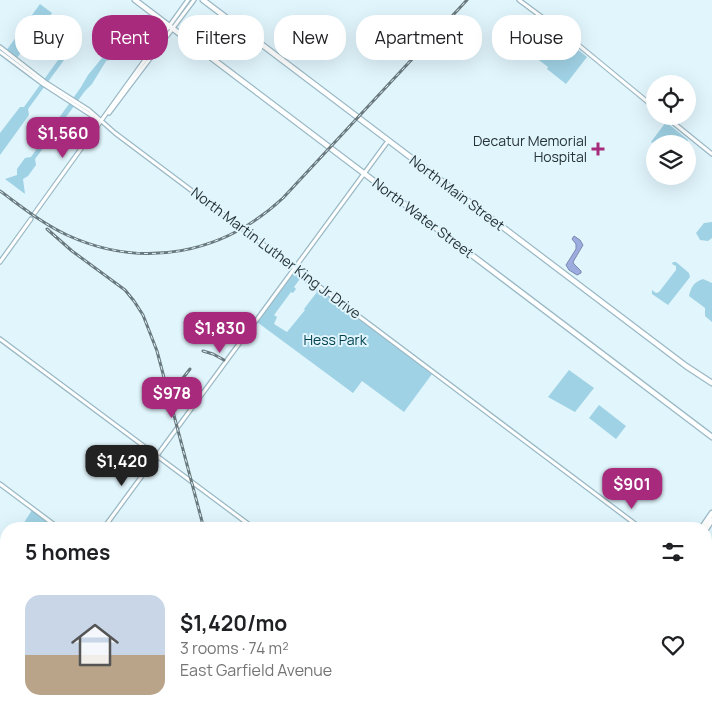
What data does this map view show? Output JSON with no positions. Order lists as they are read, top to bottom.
{
  "streets": {
    "main road": ["North Main Street", "North Water Street"],
    "street": ["North Martin Luther King Jr Drive"]
  },
  "parks": ["Hess Park"],
  "places": {
    "health": ["Decatur Memorial Hospital"]
  },
  "page": {
    "chip": [
      "Buy",
      "Rent",
      "Filters",
      "New",
      "Apartment",
      "House"
    ],
    "price": [
      "$1,560",
      "$1,830",
      "$978",
      "$1,420",
      "$901"
    ],
    "heading": "5 homes",
    "list": [
      {
        "name": "$1,420/mo",
        "note": "3 rooms · 74 m² · East Garfield Avenue"
      }
    ]
  }
}
